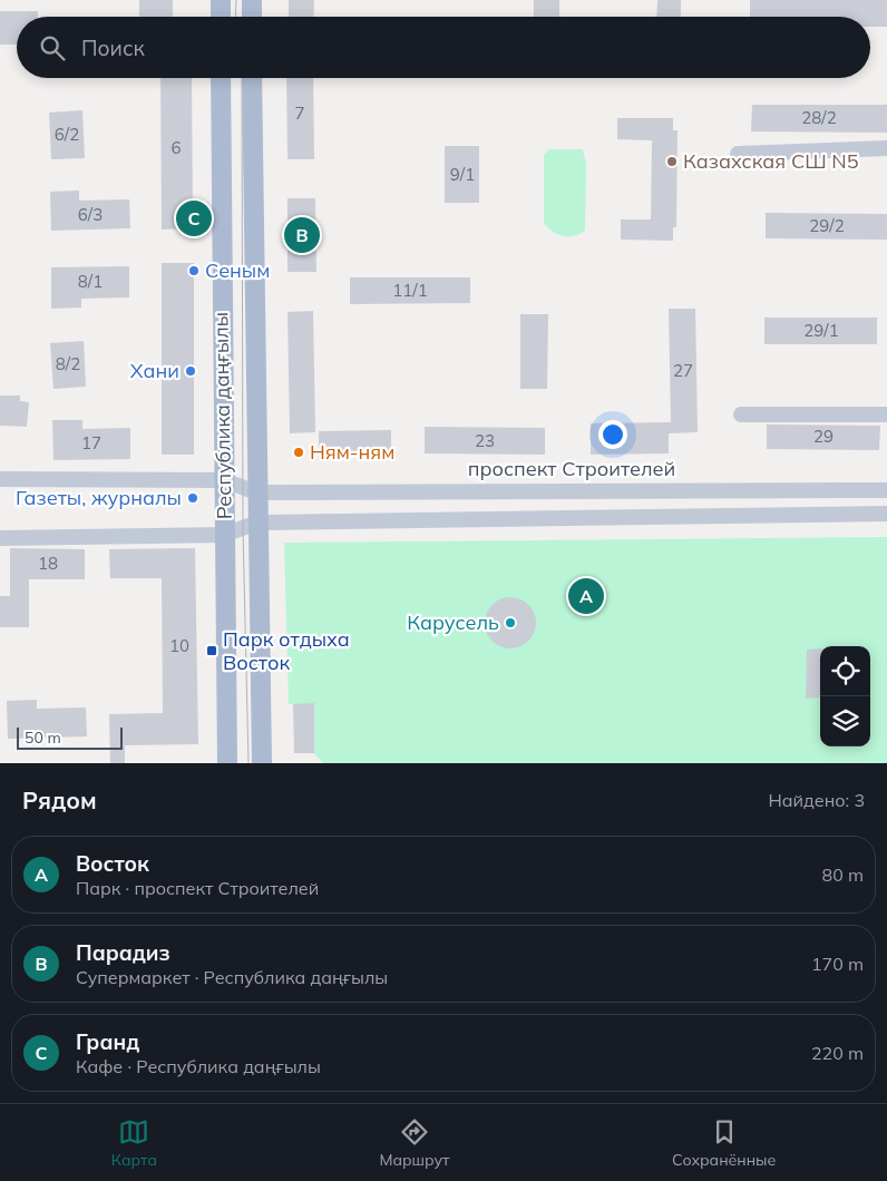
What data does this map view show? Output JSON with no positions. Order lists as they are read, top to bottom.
{
  "streets": {
    "main road": ["Республика даңғылы"],
    "street": ["проспект Строителей"]
  },
  "crossings": [
    ["Республика даңғылы", "проспект Строителей"]
  ],
  "places": {
    "other": [
      "Казахская СШ N5",
      "Сеным",
      "Хани",
      "Ням-ням",
      "Газеты, журналы",
      "Карусель"
    ],
    "transit": ["Парк отдыха Восток"]
  },
  "house_numbers": [
    "7",
    "28/2",
    "6/2",
    "6",
    "9/1",
    "6/3",
    "29/2",
    "8/1",
    "11/1",
    "29/1",
    "8/2",
    "27",
    "29",
    "23",
    "17",
    "18",
    "10"
  ],
  "scale_bar": "50 m",
  "page": {
    "search": "Поиск",
    "pins": ["C", "B", "A"],
    "scale": "50 m",
    "heading": ["Рядом", "Найдено: 3"],
    "list": [
      {
        "mark": "A",
        "name": "Восток",
        "note": "Парк · проспект Строителей",
        "value": "80 m"
      },
      {
        "mark": "B",
        "name": "Парадиз",
        "note": "Супермаркет · Республика даңғылы",
        "value": "170 m"
      },
      {
        "mark": "C",
        "name": "Гранд",
        "note": "Кафе · Республика даңғылы",
        "value": "220 m"
      }
    ],
    "nav": ["Карта", "Маршрут", "Сохранённые"]
  }
}
